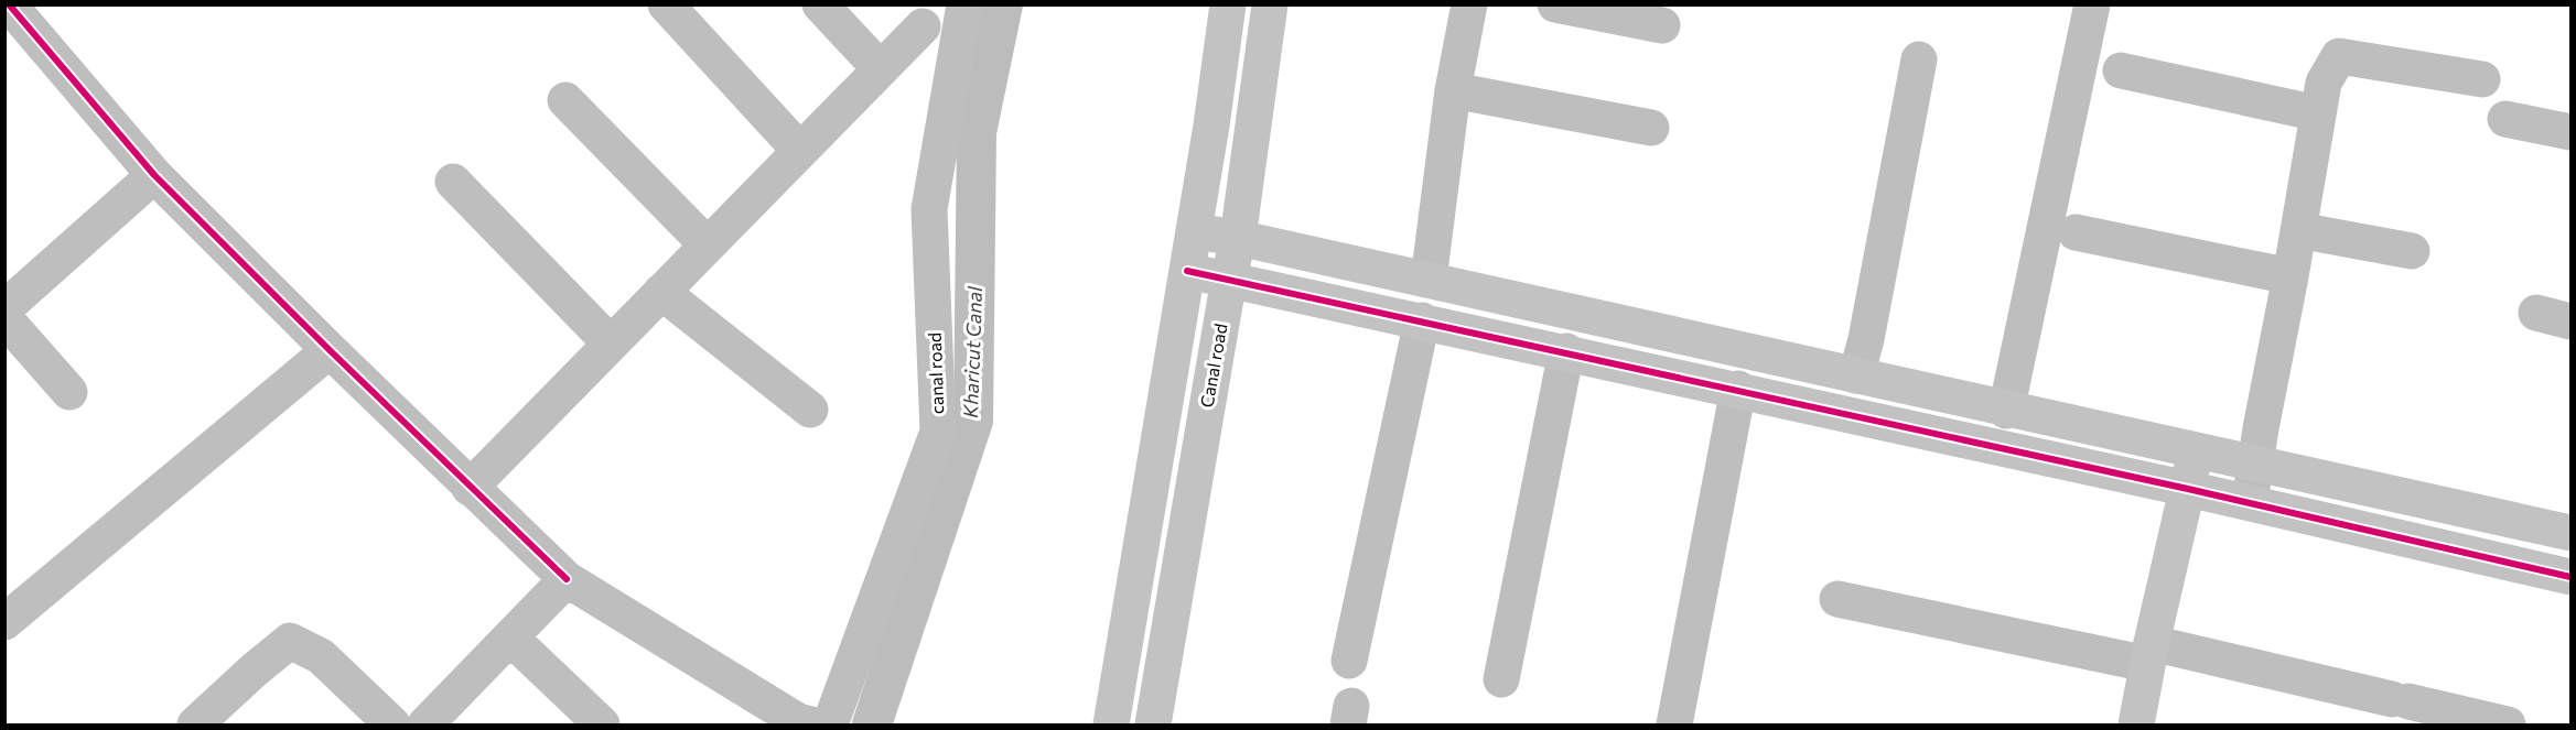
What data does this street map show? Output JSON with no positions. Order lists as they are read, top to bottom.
{
  "streets": {
    "street": ["Canal road", "canal road"]
  },
  "water": ["Kharicut Canal"]
}
